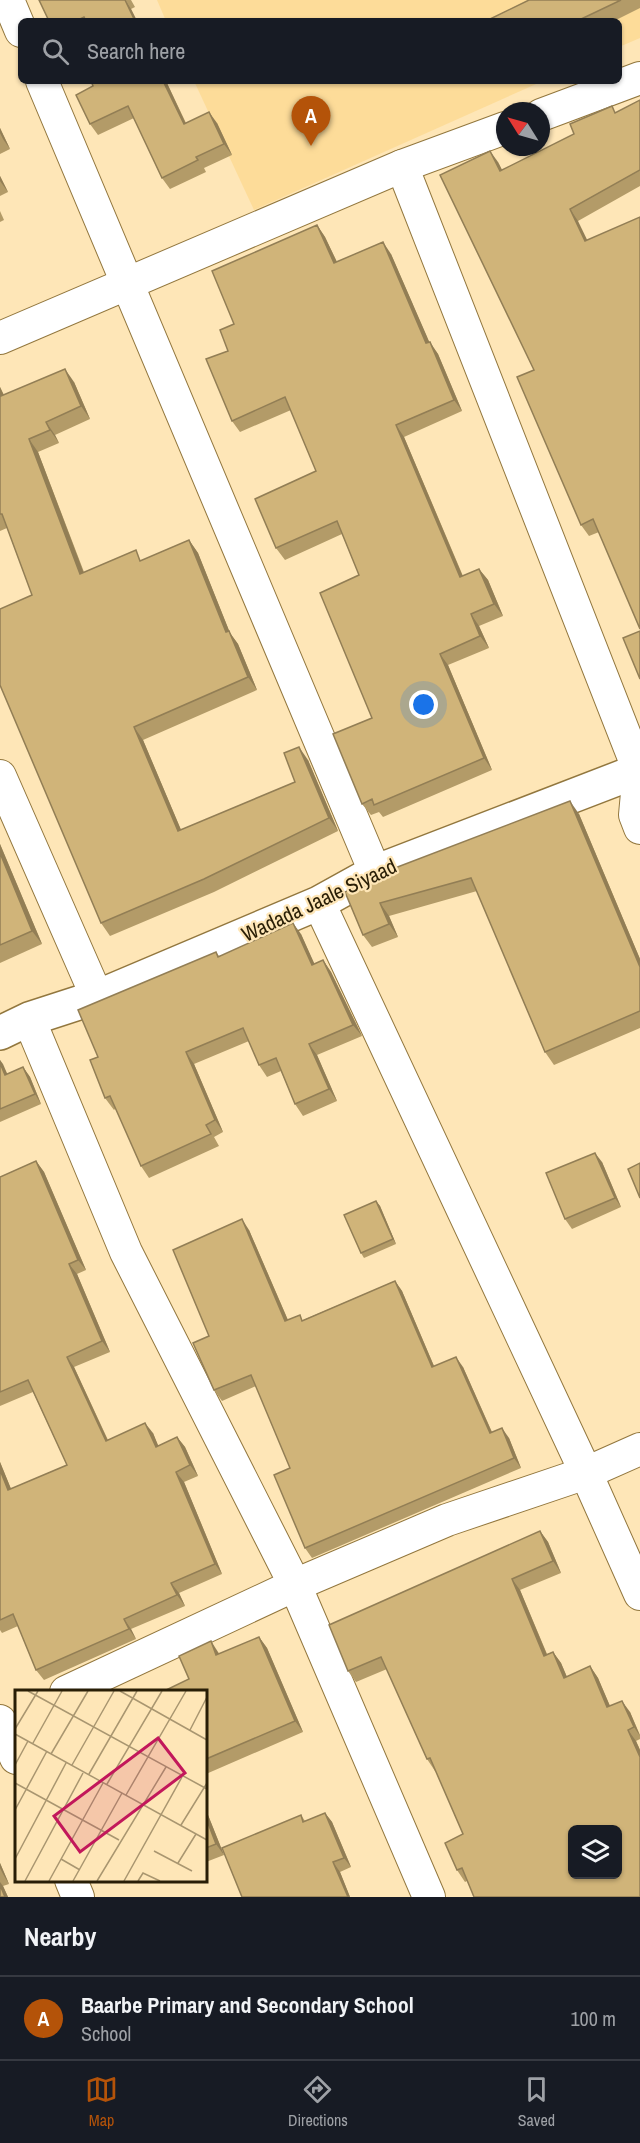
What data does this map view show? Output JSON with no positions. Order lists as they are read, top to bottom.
{
  "streets": {
    "main road": ["Wadada Jaale Siyaad"]
  },
  "north": "top left",
  "page": {
    "search": "Search here",
    "pins": "A",
    "heading": "Nearby",
    "list": [
      {
        "mark": "A",
        "name": "Baarbe Primary and Secondary School",
        "note": "School",
        "value": "100 m"
      }
    ],
    "nav": ["Map", "Directions", "Saved"]
  }
}
